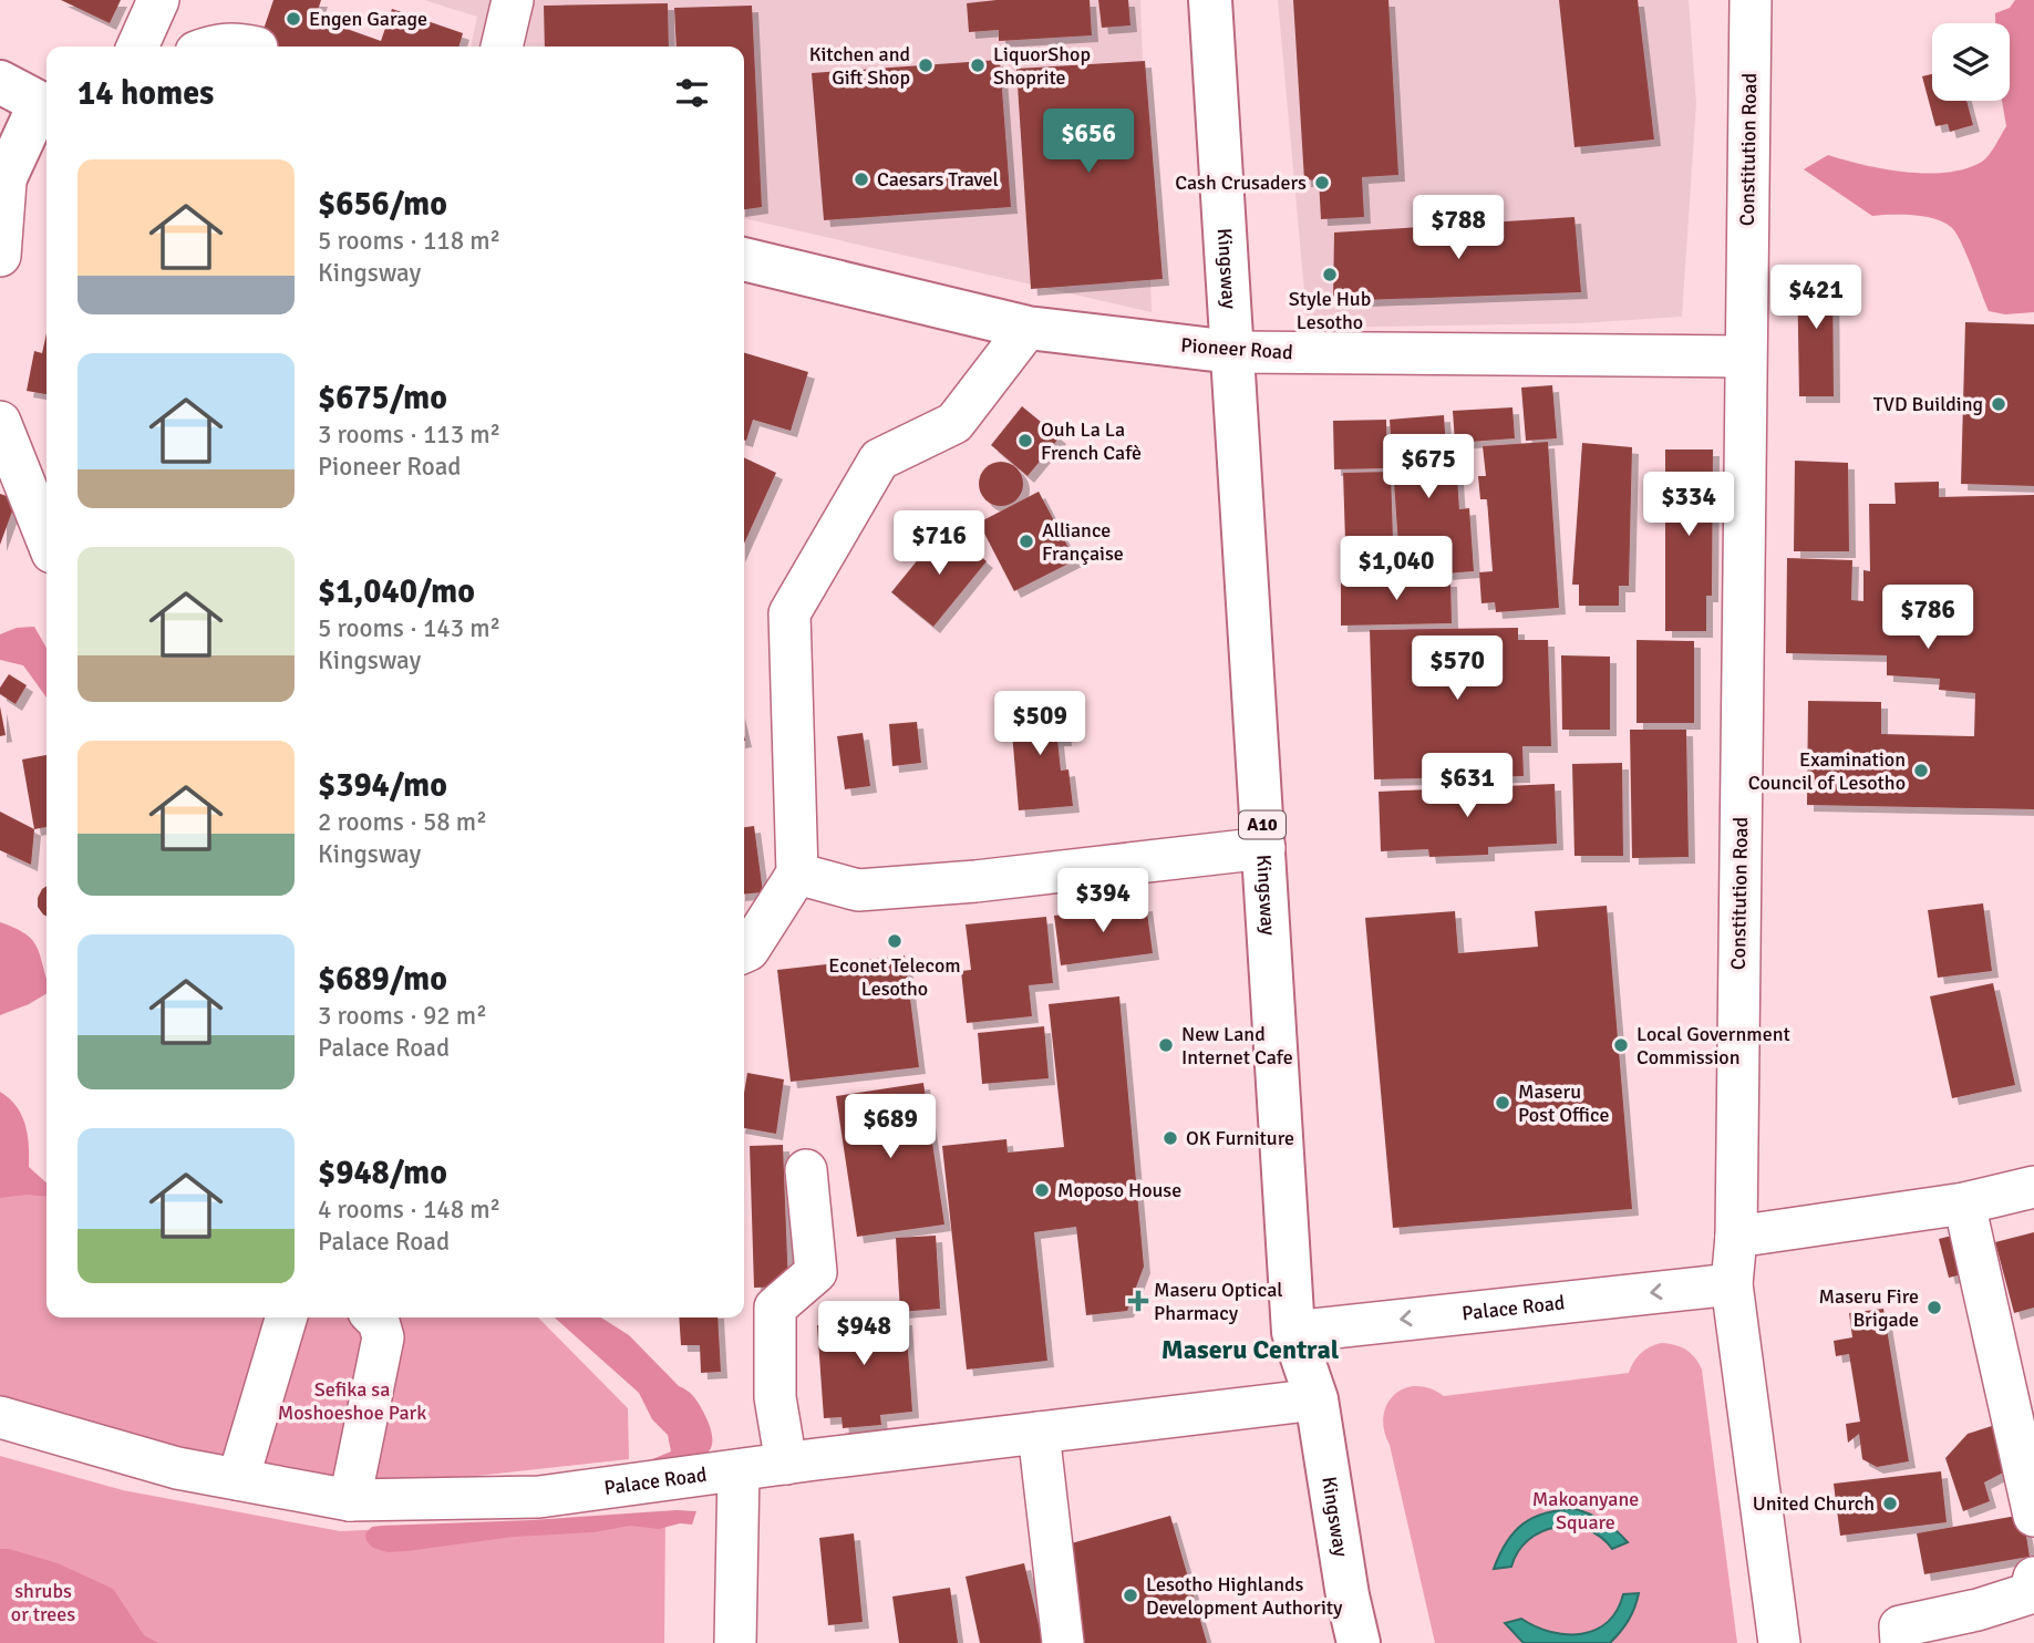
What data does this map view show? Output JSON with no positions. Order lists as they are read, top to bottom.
{
  "streets": {
    "main road": ["Kingsway", "Pioneer Road", "A10"],
    "street": ["Constitution Road", "Palace Road"]
  },
  "crossings": [
    ["Constitution Road", "Pioneer Road"],
    ["Constitution Road", "Palace Road"],
    ["Kingsway", "Pioneer Road"],
    ["Kingsway", "Palace Road"]
  ],
  "districts": ["Maseru Central"],
  "parks": ["Sefika sa Moshoeshoe Park", "Makoanyane Square", "shrubs or trees"],
  "places": {
    "other": [
      "Engen Garage",
      "Kitchen and Gift Shop",
      "LiquorShop Shoprite",
      "Caesars Travel",
      "Cash Crusaders",
      "Style Hub Lesotho",
      "TVD Building",
      "Ouh La La French Cafè",
      "Alliance Française",
      "Examination Council of Lesotho",
      "Econet Telecom Lesotho",
      "New Land Internet Cafe",
      "Local Government Commission",
      "Maseru Post Office",
      "OK Furniture",
      "Moposo House",
      "Maseru Fire Brigade",
      "United Church",
      "Lesotho Highlands Development Authority"
    ],
    "health": ["Maseru Optical Pharmacy"]
  },
  "page": {
    "heading": "14 homes",
    "price": [
      "$656",
      "$788",
      "$421",
      "$675",
      "$334",
      "$716",
      "$1,040",
      "$786",
      "$570",
      "$509",
      "$631",
      "$394",
      "$689",
      "$948"
    ],
    "list": [
      {
        "name": "$656/mo",
        "note": "5 rooms · 118 m² · Kingsway"
      },
      {
        "name": "$675/mo",
        "note": "3 rooms · 113 m² · Pioneer Road"
      },
      {
        "name": "$1,040/mo",
        "note": "5 rooms · 143 m² · Kingsway"
      },
      {
        "name": "$394/mo",
        "note": "2 rooms · 58 m² · Kingsway"
      },
      {
        "name": "$689/mo",
        "note": "3 rooms · 92 m² · Palace Road"
      },
      {
        "name": "$948/mo",
        "note": "4 rooms · 148 m² · Palace Road"
      }
    ]
  }
}
